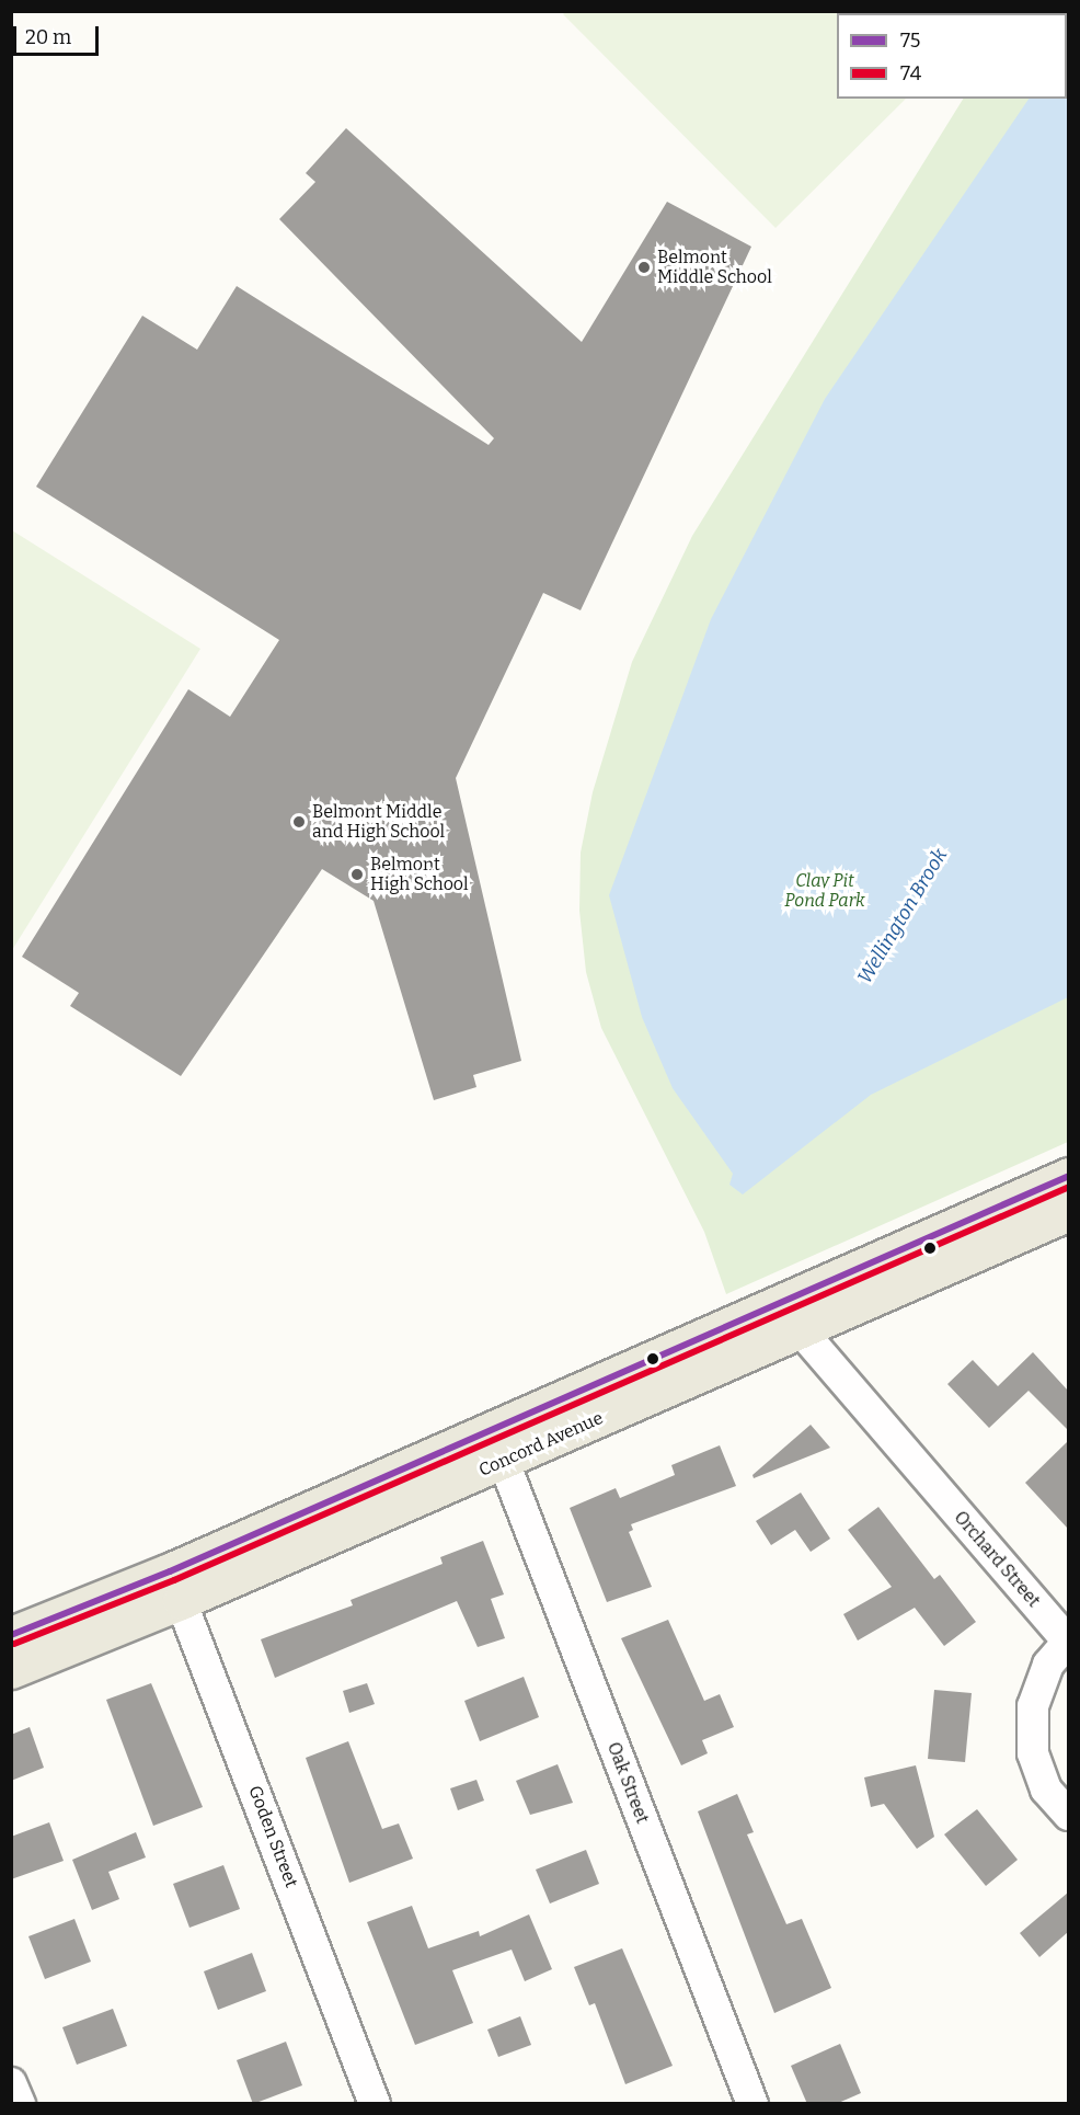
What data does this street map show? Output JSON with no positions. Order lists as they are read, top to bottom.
{
  "streets": {
    "main road": ["Concord Avenue"],
    "street": ["Orchard Street", "Oak Street", "Goden Street"]
  },
  "crossings": [
    ["Concord Avenue", "Orchard Street"],
    ["Concord Avenue", "Oak Street"],
    ["Concord Avenue", "Goden Street"]
  ],
  "water": ["Wellington Brook"],
  "parks": ["Clay Pit Pond Park"],
  "places": ["Belmont Middle School", "Belmont Middle and High School", "Belmont High School"],
  "lines": ["transit line 75", "transit line 74"],
  "legend": ["75", "74"],
  "scale_bar": "20 m"
}
